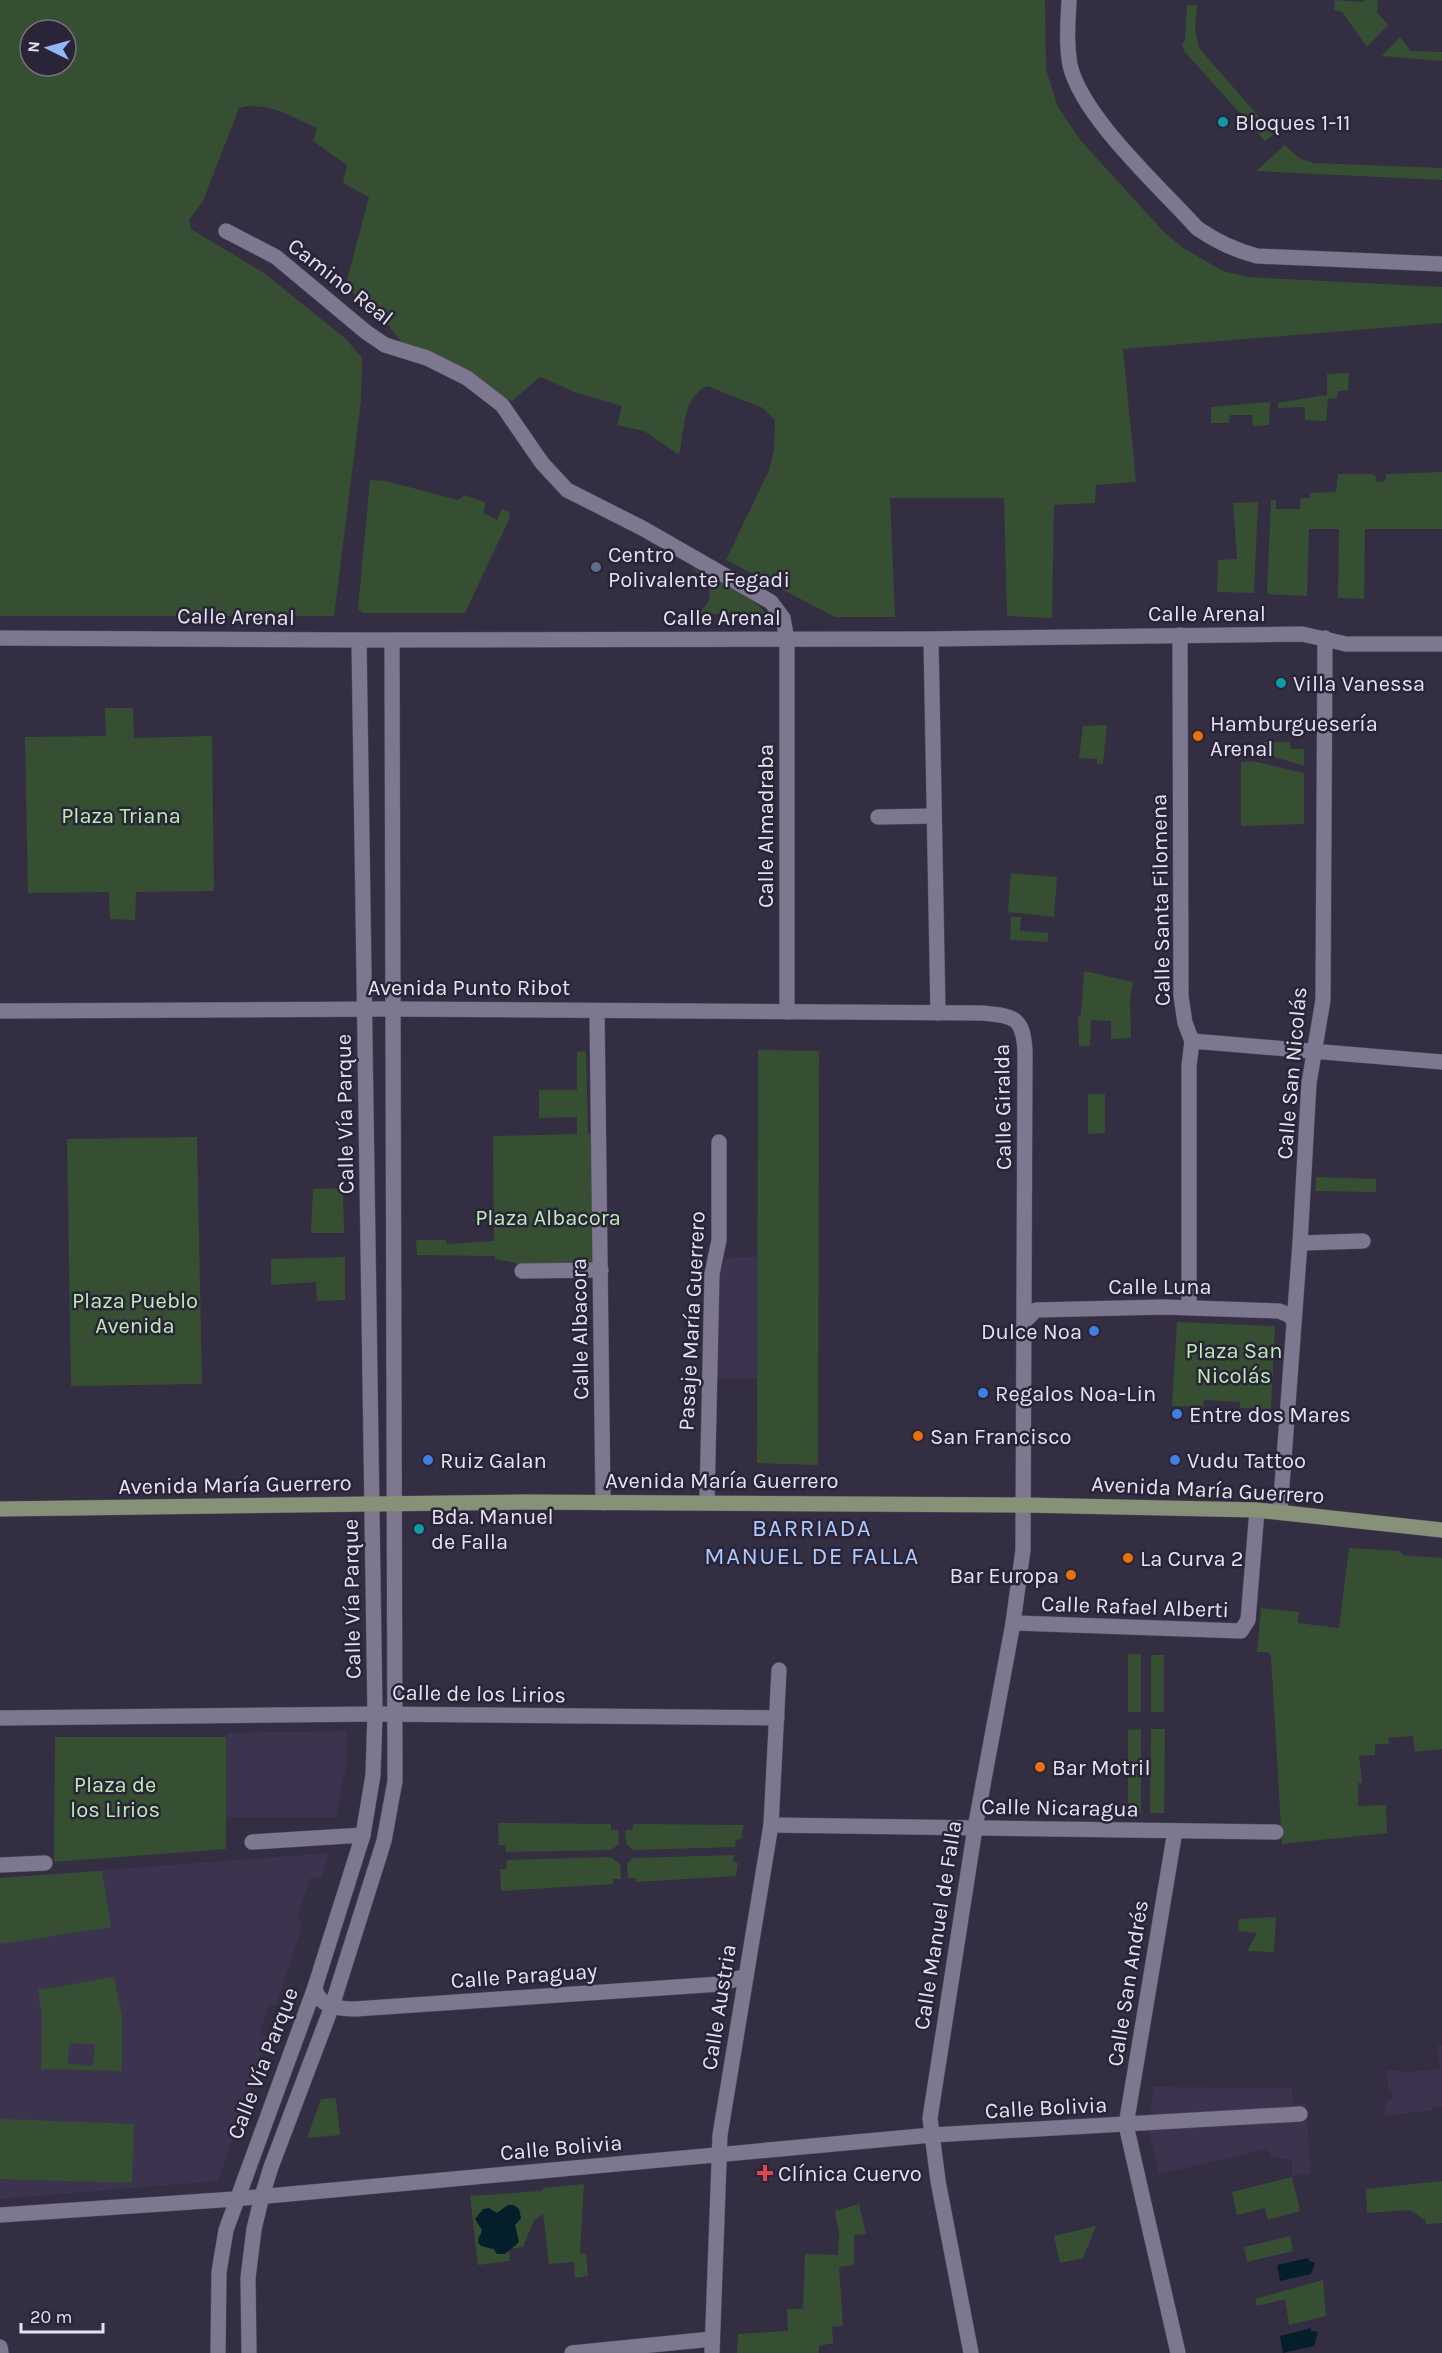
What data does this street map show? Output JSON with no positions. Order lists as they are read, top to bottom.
{
  "streets": {
    "main road": ["Avenida María Guerrero"],
    "street": [
      "Camino Real",
      "Calle Arenal",
      "Calle Almadraba",
      "Calle Santa Filomena",
      "Avenida Punto Ribot",
      "Calle San Nicolás",
      "Calle Giralda",
      "Calle Vía Parque",
      "Calle Luna",
      "Pasaje María Guerrero",
      "Calle Albacora",
      "Calle Rafael Alberti",
      "Calle de los Lirios",
      "Calle Nicaragua",
      "Calle Manuel de Falla",
      "Calle Paraguay",
      "Calle San Andrés",
      "Calle Austria",
      "Calle Bolivia"
    ]
  },
  "crossings": [
    ["Camino Real", "Calle Arenal"],
    ["Camino Real", "Calle Almadraba"],
    ["Calle Arenal", "Calle Almadraba"],
    ["Calle Arenal", "Calle Santa Filomena"],
    ["Calle Arenal", "Calle San Nicolás"],
    ["Calle Arenal", "Calle Vía Parque"],
    ["Calle Almadraba", "Avenida Punto Ribot"],
    ["Calle Santa Filomena", "Calle Luna"],
    ["Avenida Punto Ribot", "Calle Giralda"],
    ["Avenida Punto Ribot", "Calle Vía Parque"],
    ["Avenida Punto Ribot", "Calle Albacora"],
    ["Calle San Nicolás", "Calle Luna"],
    ["Calle San Nicolás", "Avenida María Guerrero"],
    ["Calle Giralda", "Calle Luna"],
    ["Calle Giralda", "Avenida María Guerrero"],
    ["Calle Giralda", "Calle Manuel de Falla"],
    ["Calle Vía Parque", "Avenida María Guerrero"],
    ["Calle Vía Parque", "Calle de los Lirios"],
    ["Calle Vía Parque", "Calle Paraguay"],
    ["Calle Vía Parque", "Calle Bolivia"],
    ["Pasaje María Guerrero", "Avenida María Guerrero"],
    ["Calle Albacora", "Avenida María Guerrero"],
    ["Avenida María Guerrero", "Calle Rafael Alberti"],
    ["Avenida María Guerrero", "Calle Manuel de Falla"],
    ["Calle Rafael Alberti", "Calle Manuel de Falla"],
    ["Calle de los Lirios", "Calle Austria"],
    ["Calle Nicaragua", "Calle Manuel de Falla"],
    ["Calle Nicaragua", "Calle San Andrés"],
    ["Calle Nicaragua", "Calle Austria"],
    ["Calle Manuel de Falla", "Calle Bolivia"],
    ["Calle Paraguay", "Calle Austria"],
    ["Calle San Andrés", "Calle Bolivia"],
    ["Calle Austria", "Calle Bolivia"]
  ],
  "districts": ["BARRIADA MANUEL DE FALLA"],
  "parks": [
    "Plaza Triana",
    "Plaza Albacora",
    "Plaza Pueblo Avenida",
    "Plaza San Nicolás",
    "Plaza de los Lirios"
  ],
  "places": {
    "other": [
      "Bloques 1-11",
      "Centro Polivalente Fegadi",
      "Villa Vanessa",
      "Hamburguesería Arenal",
      "Dulce Noa",
      "Regalos Noa-Lin",
      "Entre dos Mares",
      "San Francisco",
      "Ruiz Galan",
      "Vudu Tattoo",
      "Bda. Manuel de Falla",
      "La Curva 2",
      "Bar Europa",
      "Bar Motril"
    ],
    "health": ["Clínica Cuervo"]
  },
  "scale_bar": "20 m",
  "north": "left"
}
